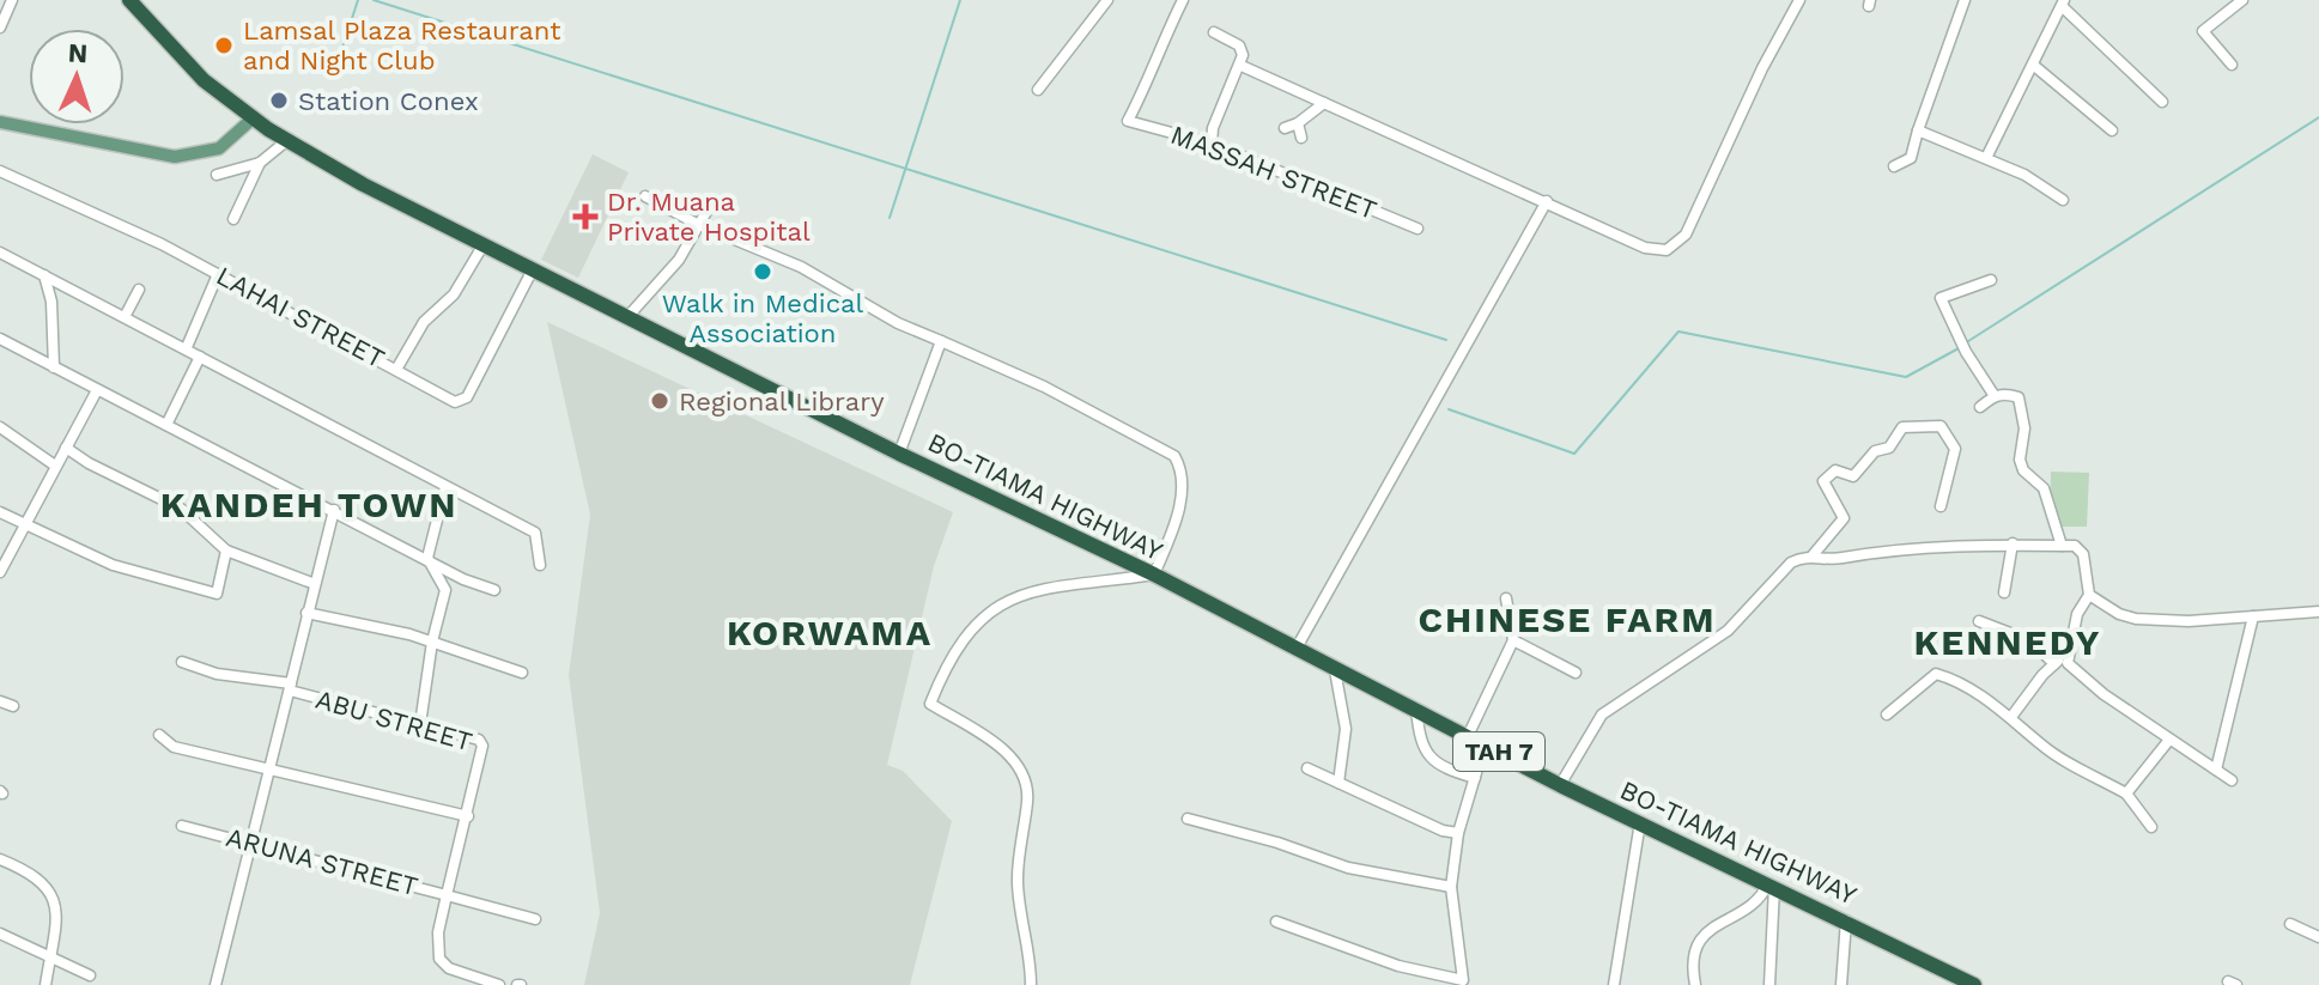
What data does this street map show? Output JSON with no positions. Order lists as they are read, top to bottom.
{
  "streets": {
    "highway": ["BO-TIAMA HIGHWAY", "TAH 7"],
    "street": [
      "MASSAH STREET",
      "LAHAI STREET",
      "ABU STREET",
      "ARUNA STREET"
    ]
  },
  "crossings": [
    ["LAHAI STREET", "BO-TIAMA HIGHWAY"],
    ["ABU STREET", "ARUNA STREET"]
  ],
  "districts": [
    "KANDEH TOWN",
    "CHINESE FARM",
    "KORWAMA",
    "KENNEDY"
  ],
  "places": {
    "other": [
      "Lamsal Plaza Restaurant and Night Club",
      "Station Conex",
      "Walk in Medical Association",
      "Regional Library"
    ],
    "health": ["Dr. Muana Private Hospital"]
  },
  "north": "top"
}
